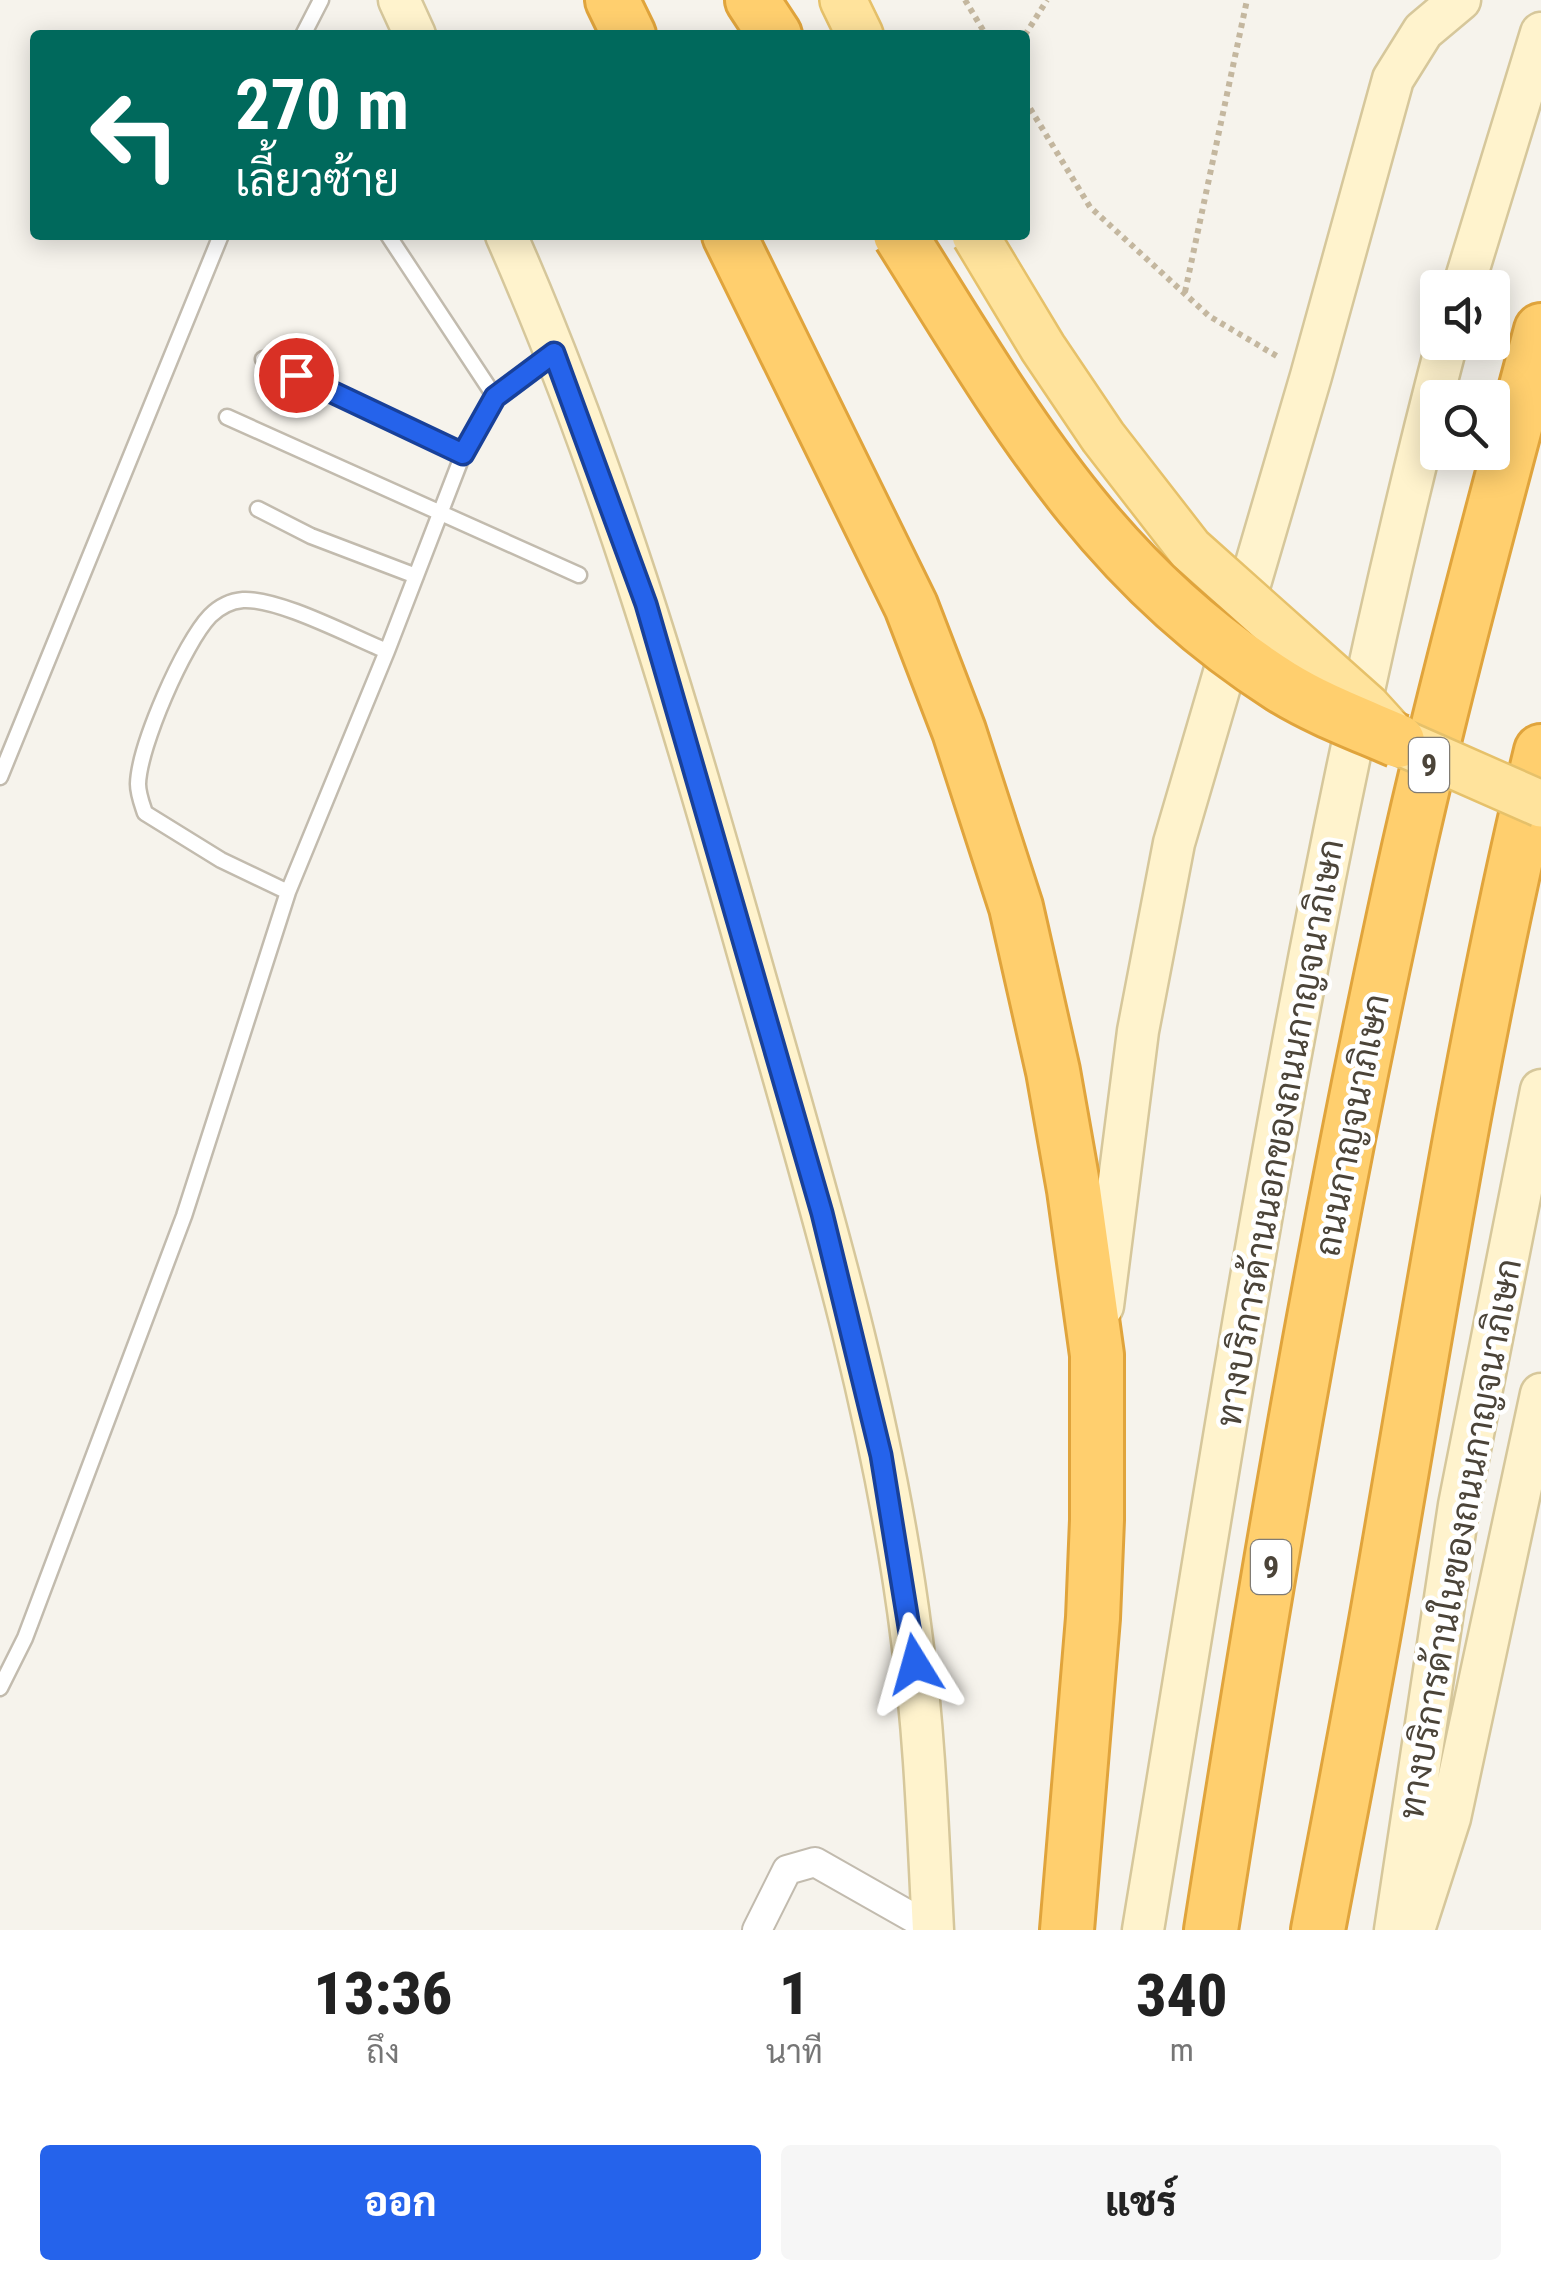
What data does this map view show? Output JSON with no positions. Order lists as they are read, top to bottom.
{
  "streets": {
    "highway": ["9", "ถนนกาญจนาภิเษก"],
    "main road": ["ทางบริการด้านนอกของถนนกาญจนาภิเษก", "ทางบริการด้านในของถนนกาญจนาภิเษก"]
  },
  "page": {
    "turn": ["270 m", "เลี้ยวซ้าย"],
    "eta": [
      "13:36",
      "ถึง",
      "1",
      "นาที",
      "340",
      "m"
    ],
    "buttons": ["ออก", "แชร์"]
  }
}
